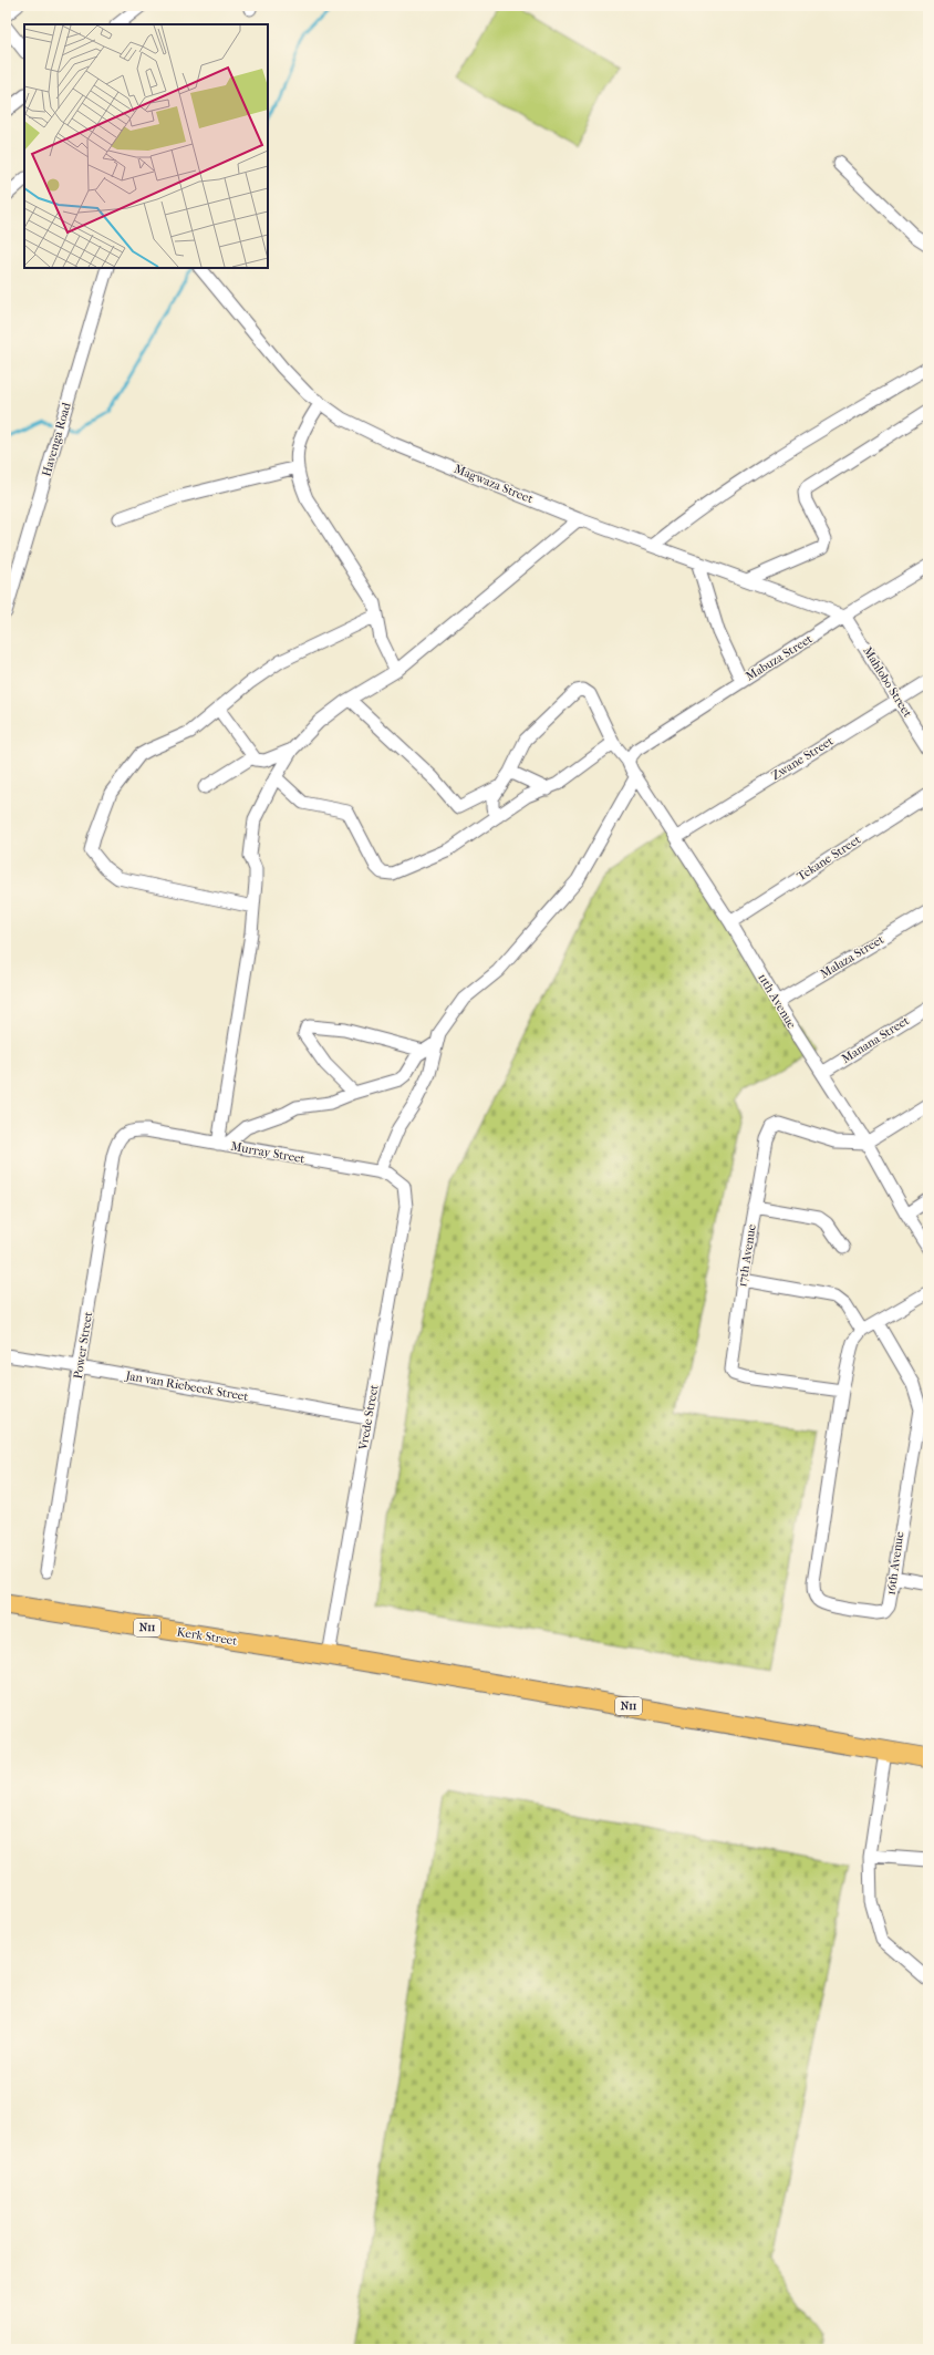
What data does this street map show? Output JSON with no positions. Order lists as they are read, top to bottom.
{
  "streets": {
    "highway": ["N11", "Kerk Street"],
    "street": [
      "Havenga Road",
      "Magwaza Street",
      "Mabuza Street",
      "Mahlobo Street",
      "Zwane Street",
      "Tekane Street",
      "Malaza Street",
      "11th Avenue",
      "Manana Street",
      "Murray Street",
      "17th Avenue",
      "Power Street",
      "Jan van Riebeeck Street",
      "Vrede Street",
      "16th Avenue"
    ]
  },
  "crossings": [
    ["Magwaza Street", "Mabuza Street"],
    ["Magwaza Street", "Mahlobo Street"],
    ["Mabuza Street", "Mahlobo Street"],
    ["Mabuza Street", "11th Avenue"],
    ["Mahlobo Street", "Zwane Street"],
    ["Zwane Street", "11th Avenue"],
    ["Tekane Street", "11th Avenue"],
    ["Malaza Street", "11th Avenue"],
    ["11th Avenue", "Manana Street"],
    ["11th Avenue", "17th Avenue"],
    ["Murray Street", "Power Street"],
    ["Murray Street", "Vrede Street"],
    ["17th Avenue", "16th Avenue"],
    ["Power Street", "Jan van Riebeeck Street"],
    ["Jan van Riebeeck Street", "Vrede Street"],
    ["Vrede Street", "N11"],
    ["Vrede Street", "Kerk Street"],
    ["N11", "Kerk Street"]
  ]
}
